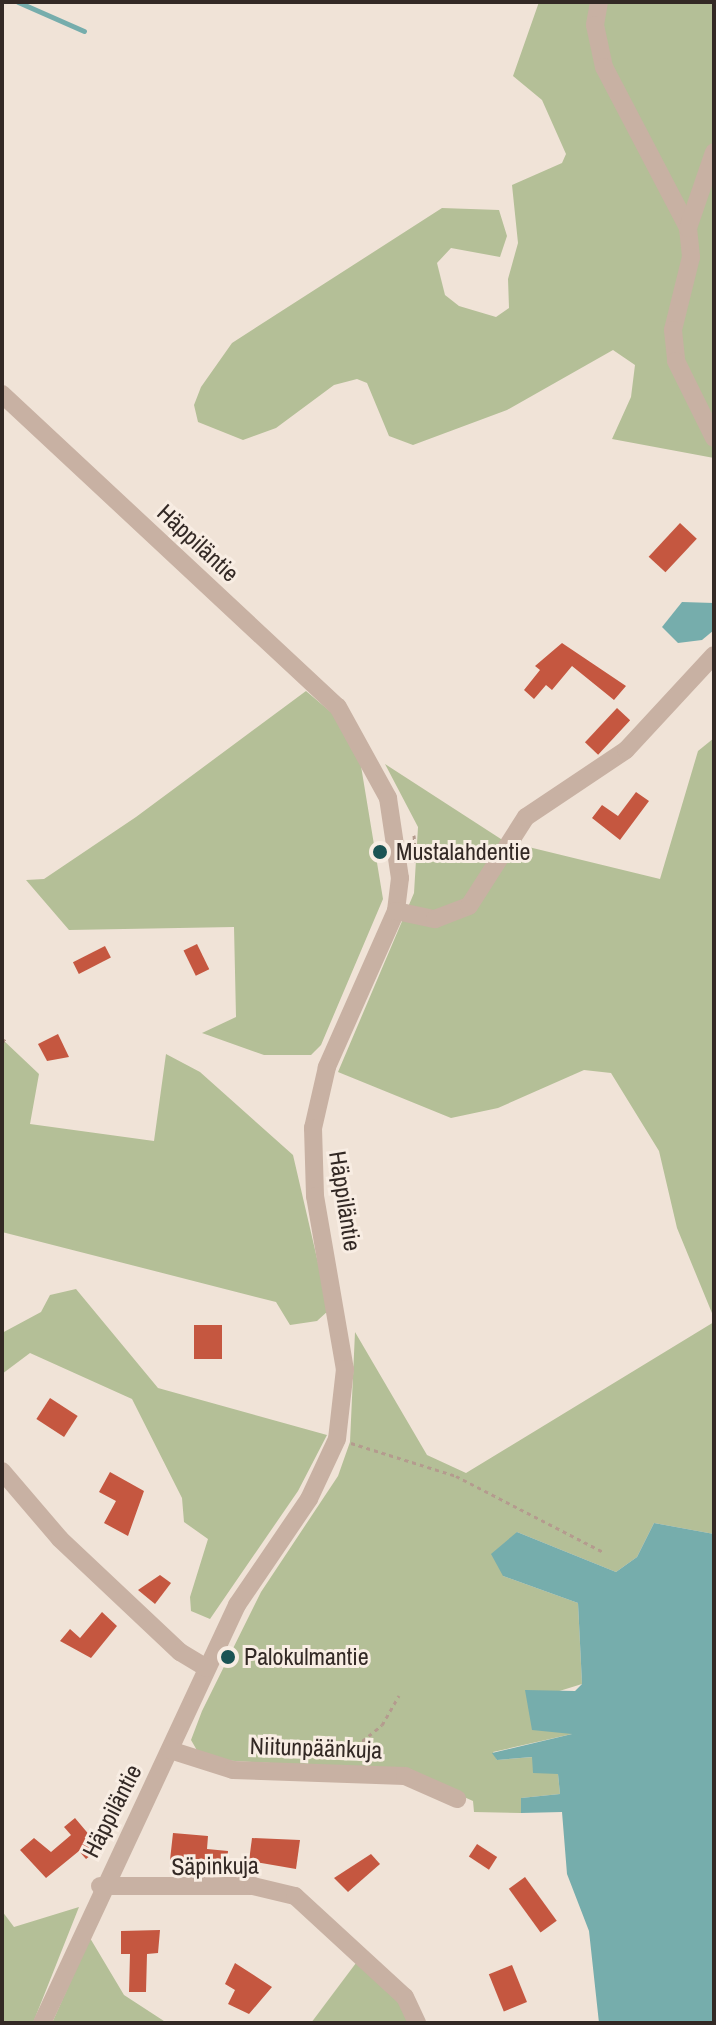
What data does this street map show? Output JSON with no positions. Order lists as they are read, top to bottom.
{
  "streets": {
    "street": ["Häppiläntie", "Niitunpäänkuja", "Säpinkuja"]
  },
  "crossings": [
    ["Häppiläntie", "Niitunpäänkuja"],
    ["Häppiläntie", "Säpinkuja"]
  ],
  "places": ["Mustalahdentie", "Palokulmantie"]
}
